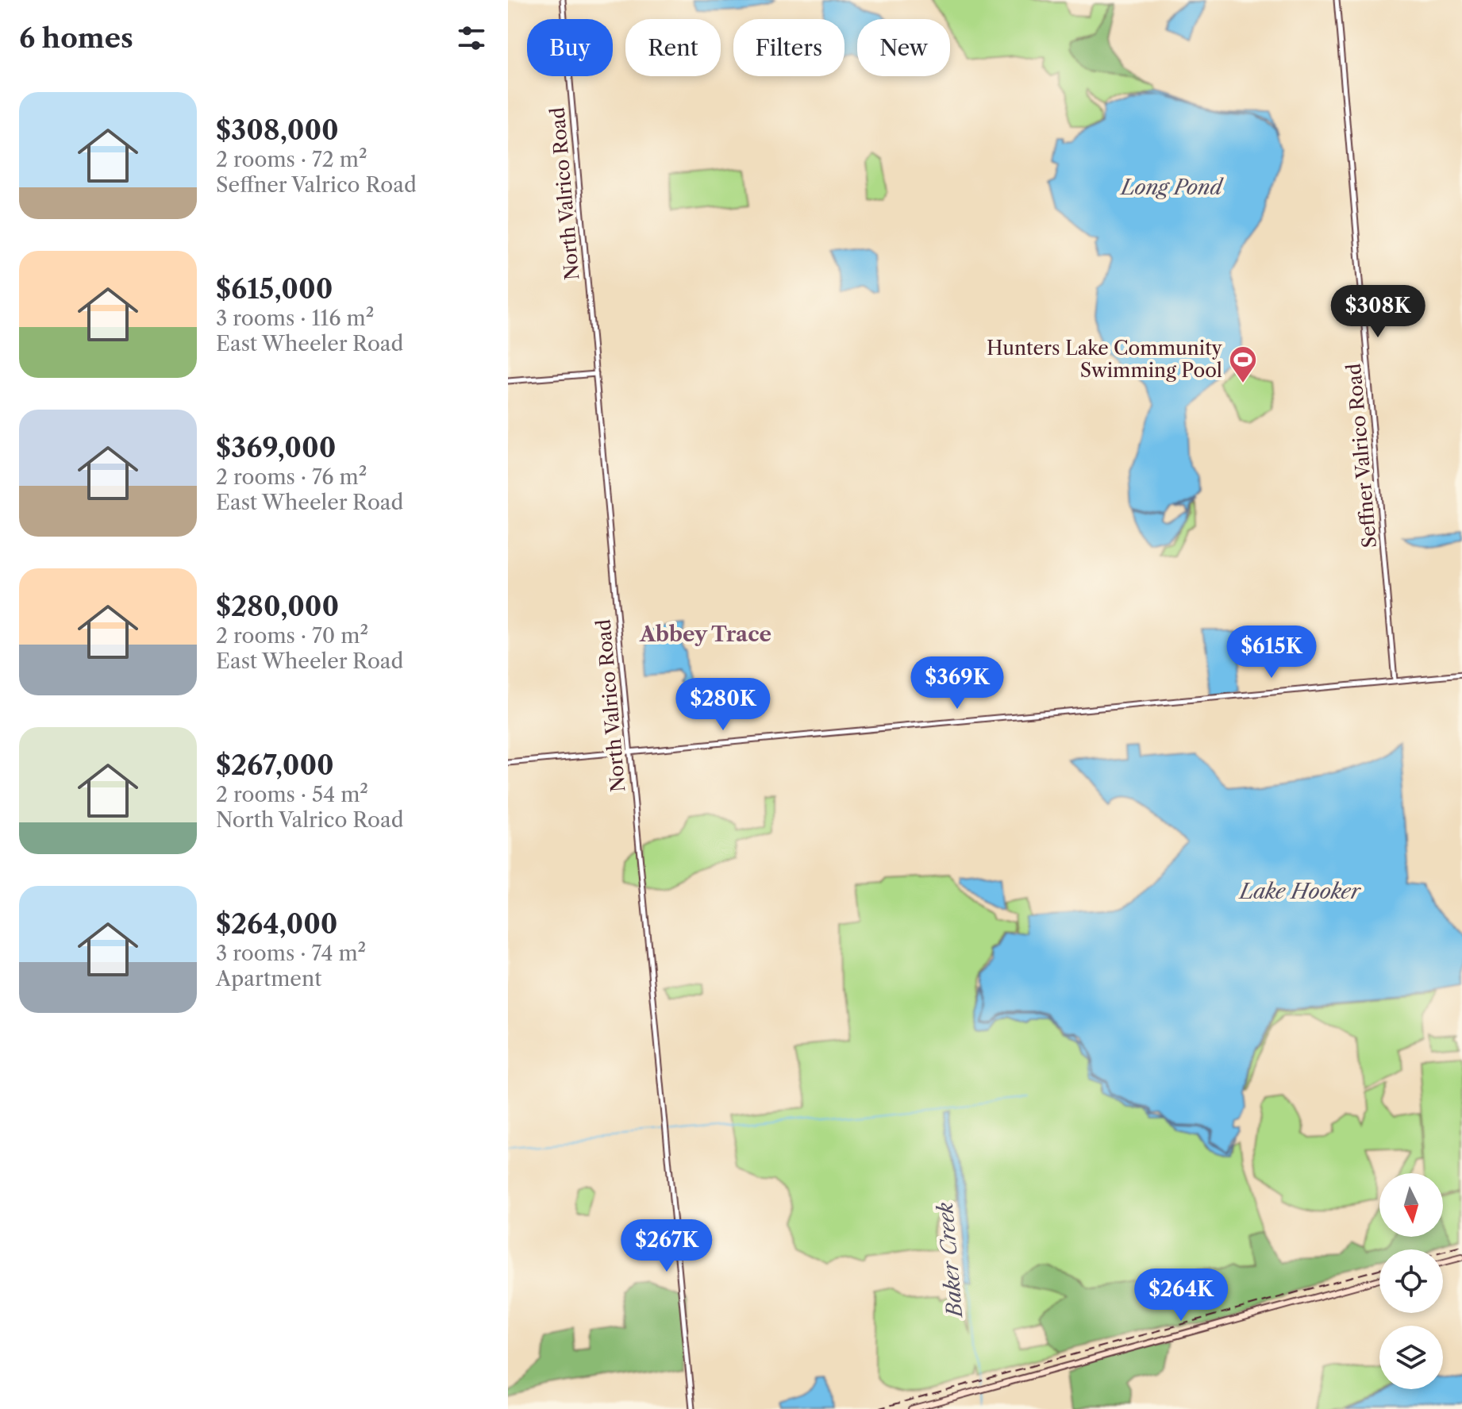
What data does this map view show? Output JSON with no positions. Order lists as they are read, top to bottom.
{
  "streets": {
    "street": ["North Valrico Road", "Seffner Valrico Road"]
  },
  "districts": ["Abbey Trace"],
  "water": ["Long Pond", "Lake Hooker", "Baker Creek"],
  "places": {
    "sports": ["Hunters Lake Community Swimming Pool"]
  },
  "north": "bottom",
  "page": {
    "heading": "6 homes",
    "chip": [
      "Buy",
      "Rent",
      "Filters",
      "New"
    ],
    "list": [
      {
        "name": "$308,000",
        "note": "2 rooms · 72 m² · Seffner Valrico Road"
      },
      {
        "name": "$615,000",
        "note": "3 rooms · 116 m² · East Wheeler Road"
      },
      {
        "name": "$369,000",
        "note": "2 rooms · 76 m² · East Wheeler Road"
      },
      {
        "name": "$280,000",
        "note": "2 rooms · 70 m² · East Wheeler Road"
      },
      {
        "name": "$267,000",
        "note": "2 rooms · 54 m² · North Valrico Road"
      },
      {
        "name": "$264,000",
        "note": "3 rooms · 74 m² · Apartment"
      }
    ],
    "price": [
      "$308K",
      "$615K",
      "$369K",
      "$280K",
      "$267K",
      "$264K"
    ]
  }
}
